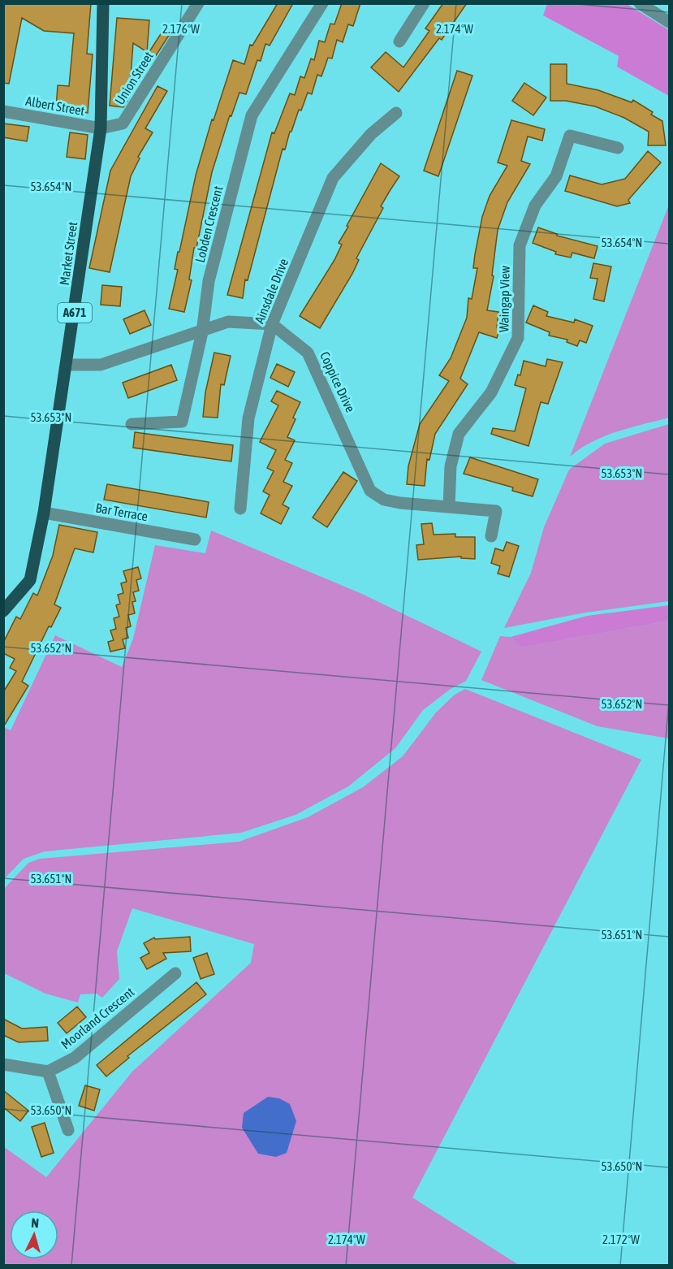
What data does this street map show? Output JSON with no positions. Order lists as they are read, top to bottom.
{
  "streets": {
    "main road": ["Market Street", "A671"],
    "street": [
      "Union Street",
      "Albert Street",
      "Lobden Crescent",
      "Ainsdale Drive",
      "Waingap View",
      "Coppice Drive",
      "Bar Terrace",
      "Moorland Crescent"
    ]
  },
  "crossings": [
    ["Union Street", "Albert Street"],
    ["Union Street", "Market Street"],
    ["Albert Street", "Market Street"],
    ["Market Street", "Bar Terrace"],
    ["Ainsdale Drive", "Coppice Drive"],
    ["Waingap View", "Coppice Drive"]
  ],
  "north": "top",
  "coordinates": [
    "2.176°W",
    "2.174°W",
    "53.654°N",
    "53.653°N",
    "53.652°N",
    "53.651°N",
    "53.650°N",
    "2.172°W"
  ]
}
